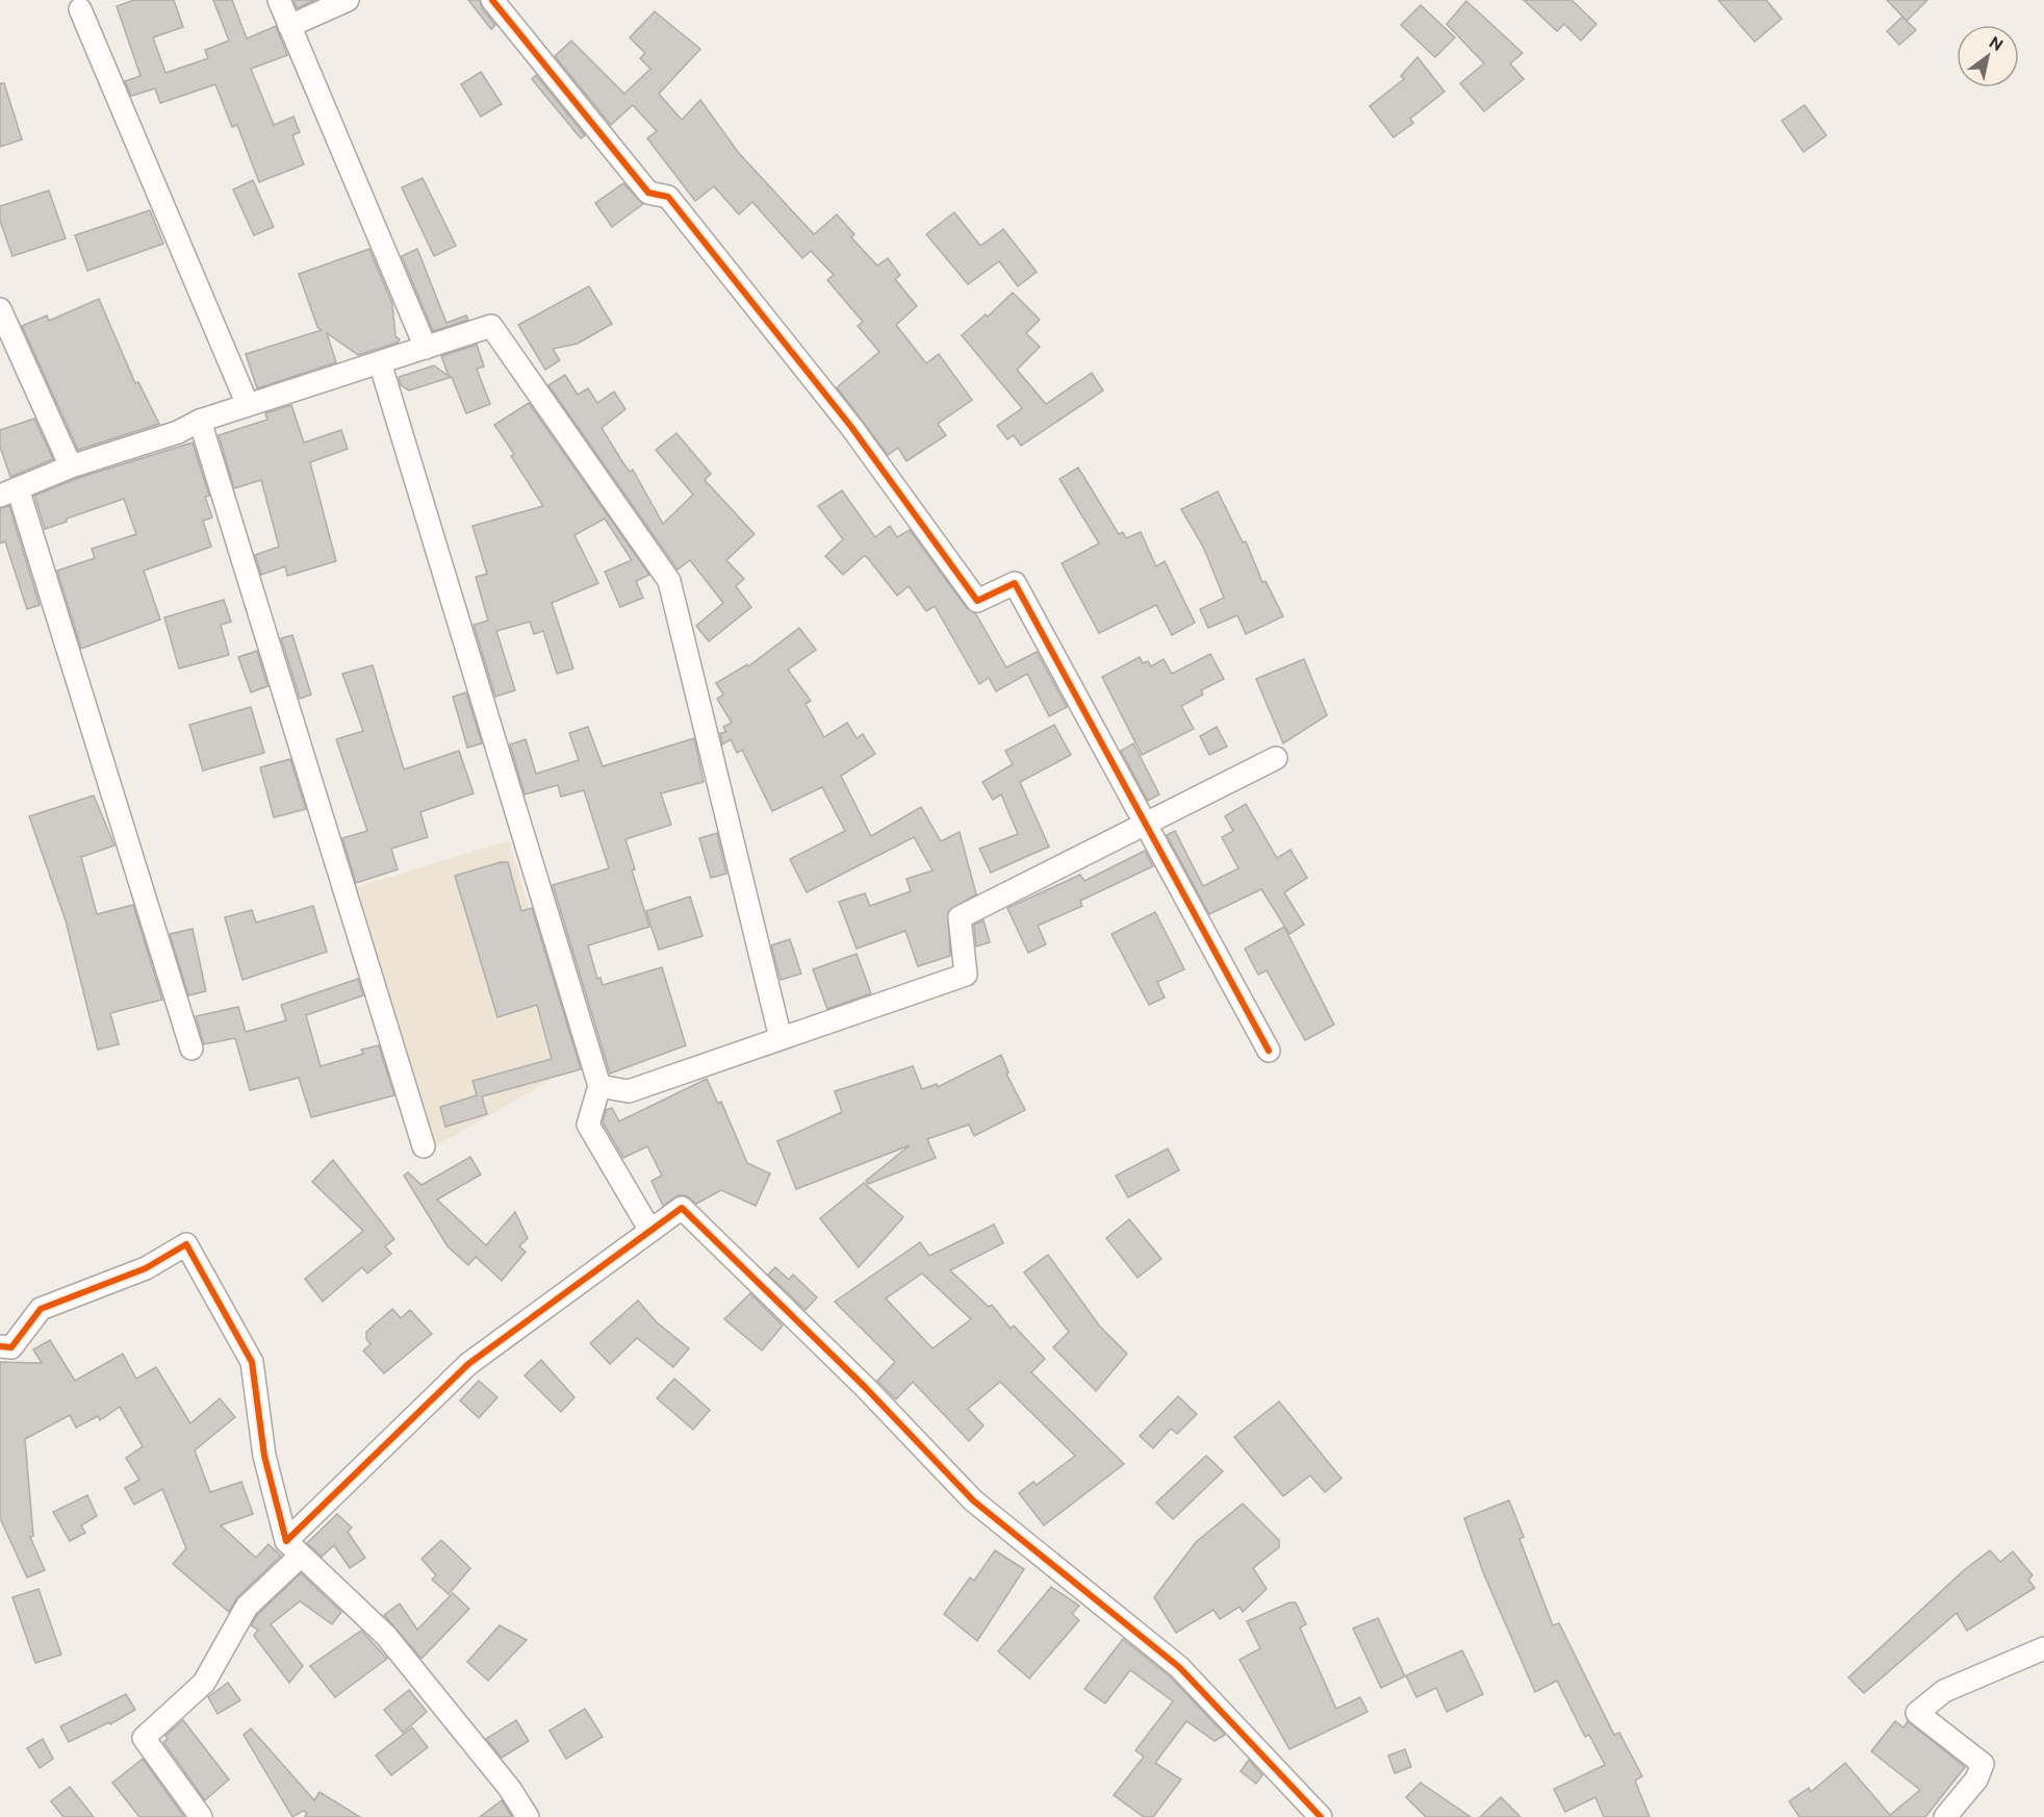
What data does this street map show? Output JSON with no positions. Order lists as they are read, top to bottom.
{
  "north": "top right"
}
